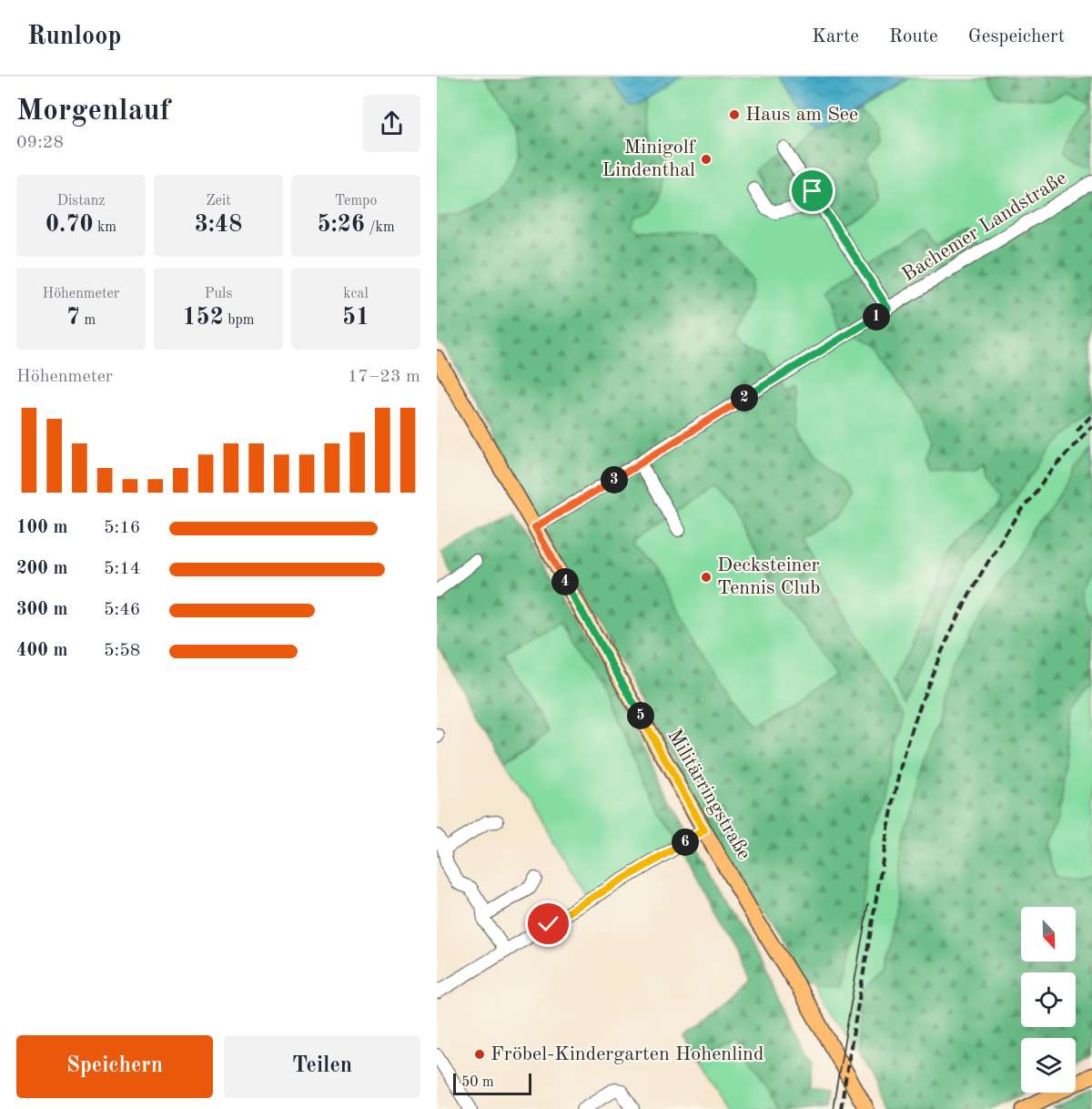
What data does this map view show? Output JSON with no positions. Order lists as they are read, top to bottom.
{
  "streets": {
    "main road": ["Militärringstraße"],
    "street": ["Bachemer Landstraße"]
  },
  "crossings": [
    ["Bachemer Landstraße", "Militärringstraße"]
  ],
  "places": [
    "Haus am See",
    "Minigolf Lindenthal",
    "Decksteiner Tennis Club",
    "Fröbel-Kindergarten Hohenlind"
  ],
  "scale_bar": "50 m",
  "north": "bottom",
  "page": {
    "header": "Runloop",
    "nav": ["Karte", "Route", "Gespeichert"],
    "heading": ["Morgenlauf", "09:28"],
    "stats": [
      ["Distanz", "0.70 km"],
      ["Zeit", "3:48"],
      ["Tempo", "5:26 /km"],
      ["Höhenmeter", "7 m"],
      ["Puls", "152 bpm"],
      ["kcal", "51"]
    ],
    "pins": [
      "1",
      "2",
      "3",
      "4",
      "5",
      "6"
    ],
    "chart": ["Höhenmeter", "17–23 m"],
    "list": [
      {
        "name": "100 m",
        "note": "5:16"
      },
      {
        "name": "200 m",
        "note": "5:14"
      },
      {
        "name": "300 m",
        "note": "5:46"
      },
      {
        "name": "400 m",
        "note": "5:58"
      }
    ],
    "buttons": ["Speichern", "Teilen"],
    "scale": "50 m"
  }
}
